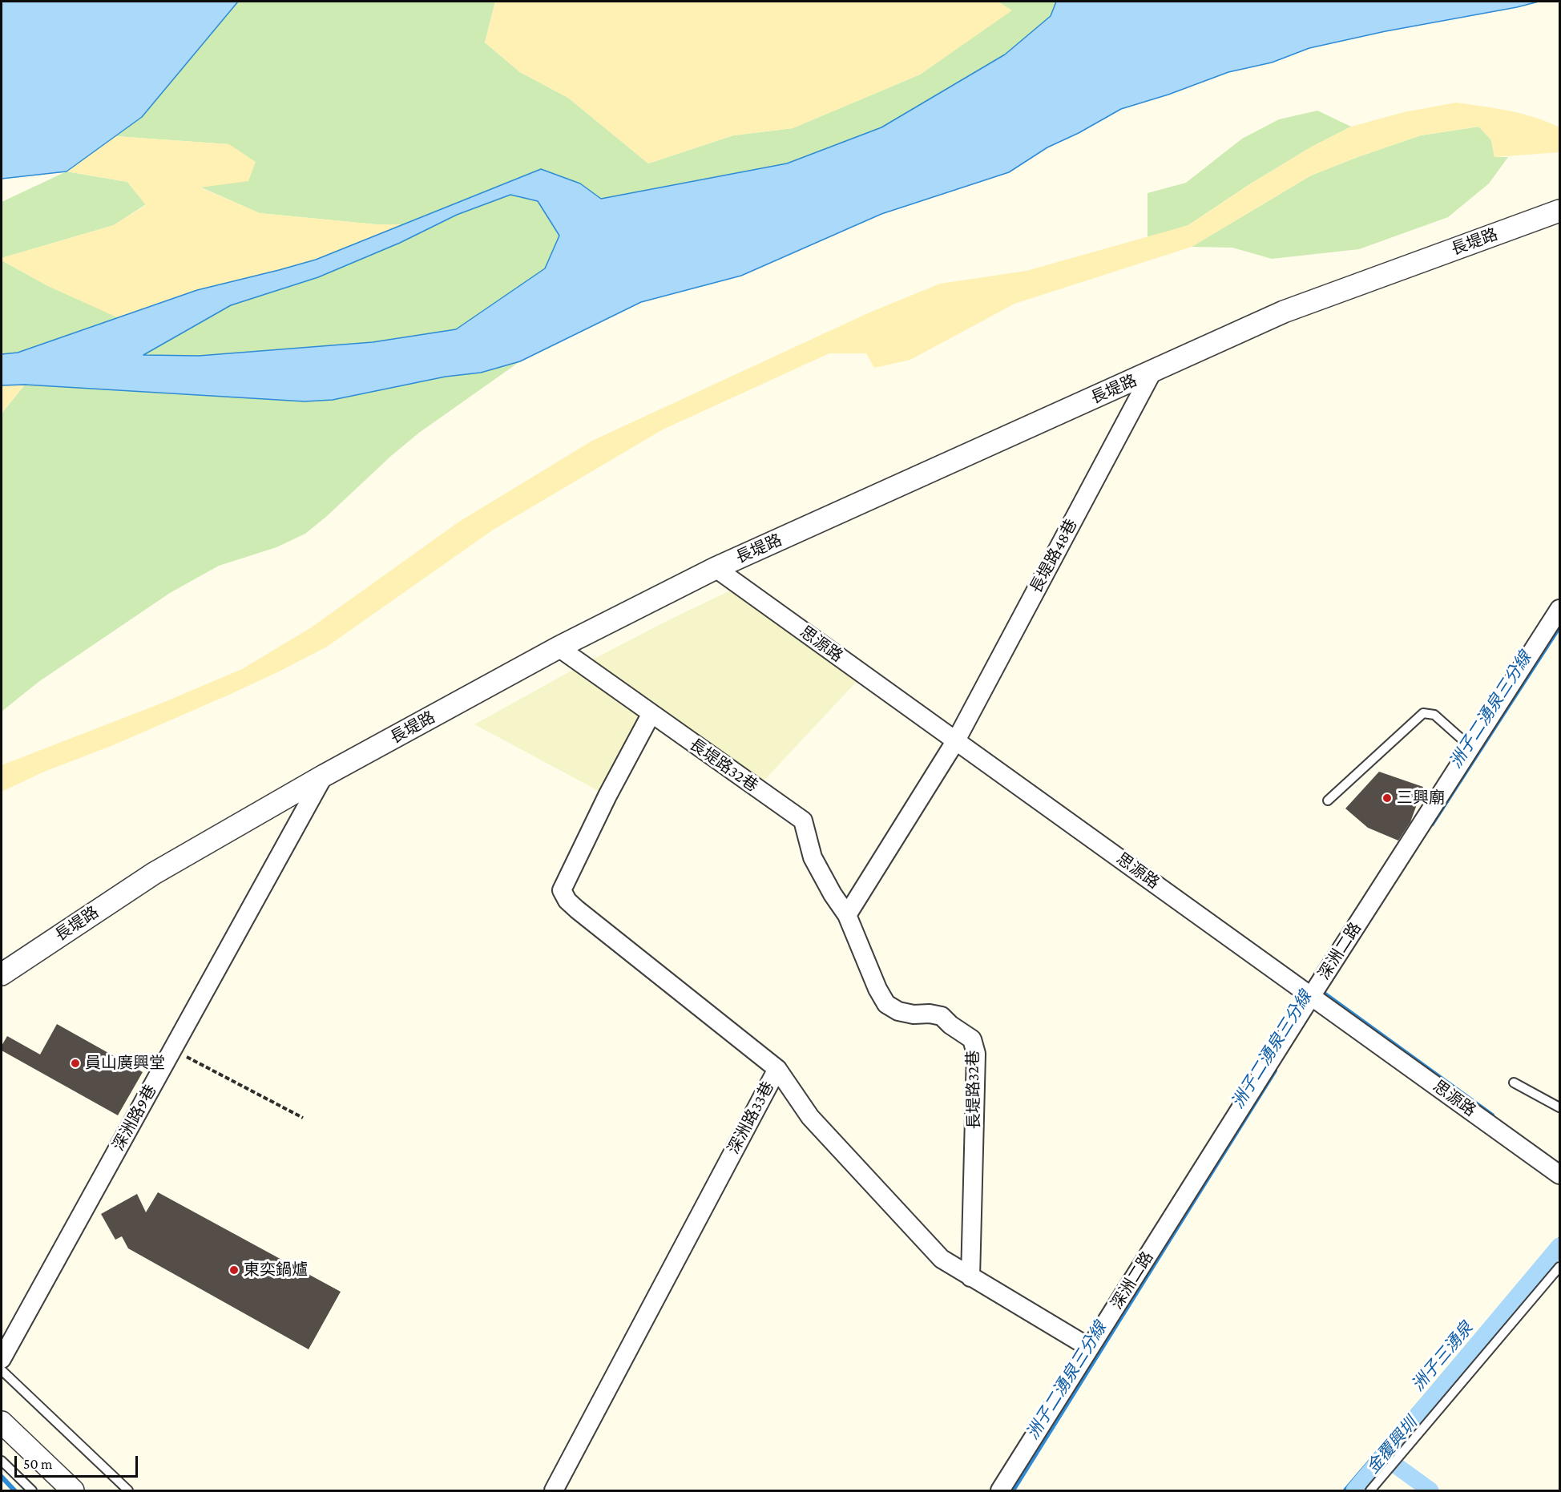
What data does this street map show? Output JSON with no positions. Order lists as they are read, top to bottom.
{
  "streets": {
    "street": [
      "長堤路",
      "長堤路48巷",
      "思源路",
      "長堤路32巷",
      "深洲二路",
      "深洲路9巷",
      "深洲路33巷"
    ]
  },
  "crossings": [
    ["長堤路", "長堤路48巷"],
    ["長堤路", "思源路"],
    ["長堤路", "長堤路32巷"],
    ["長堤路", "深洲路9巷"],
    ["長堤路48巷", "思源路"],
    ["思源路", "深洲二路"],
    ["長堤路32巷", "深洲路33巷"],
    ["深洲二路", "深洲路33巷"]
  ],
  "water": ["洲子二湧泉三分線", "洲子三湧泉", "金覆興圳"],
  "places": ["三興廟", "員山廣興堂", "東奕鍋爐"],
  "scale_bar": "50 m"
}
